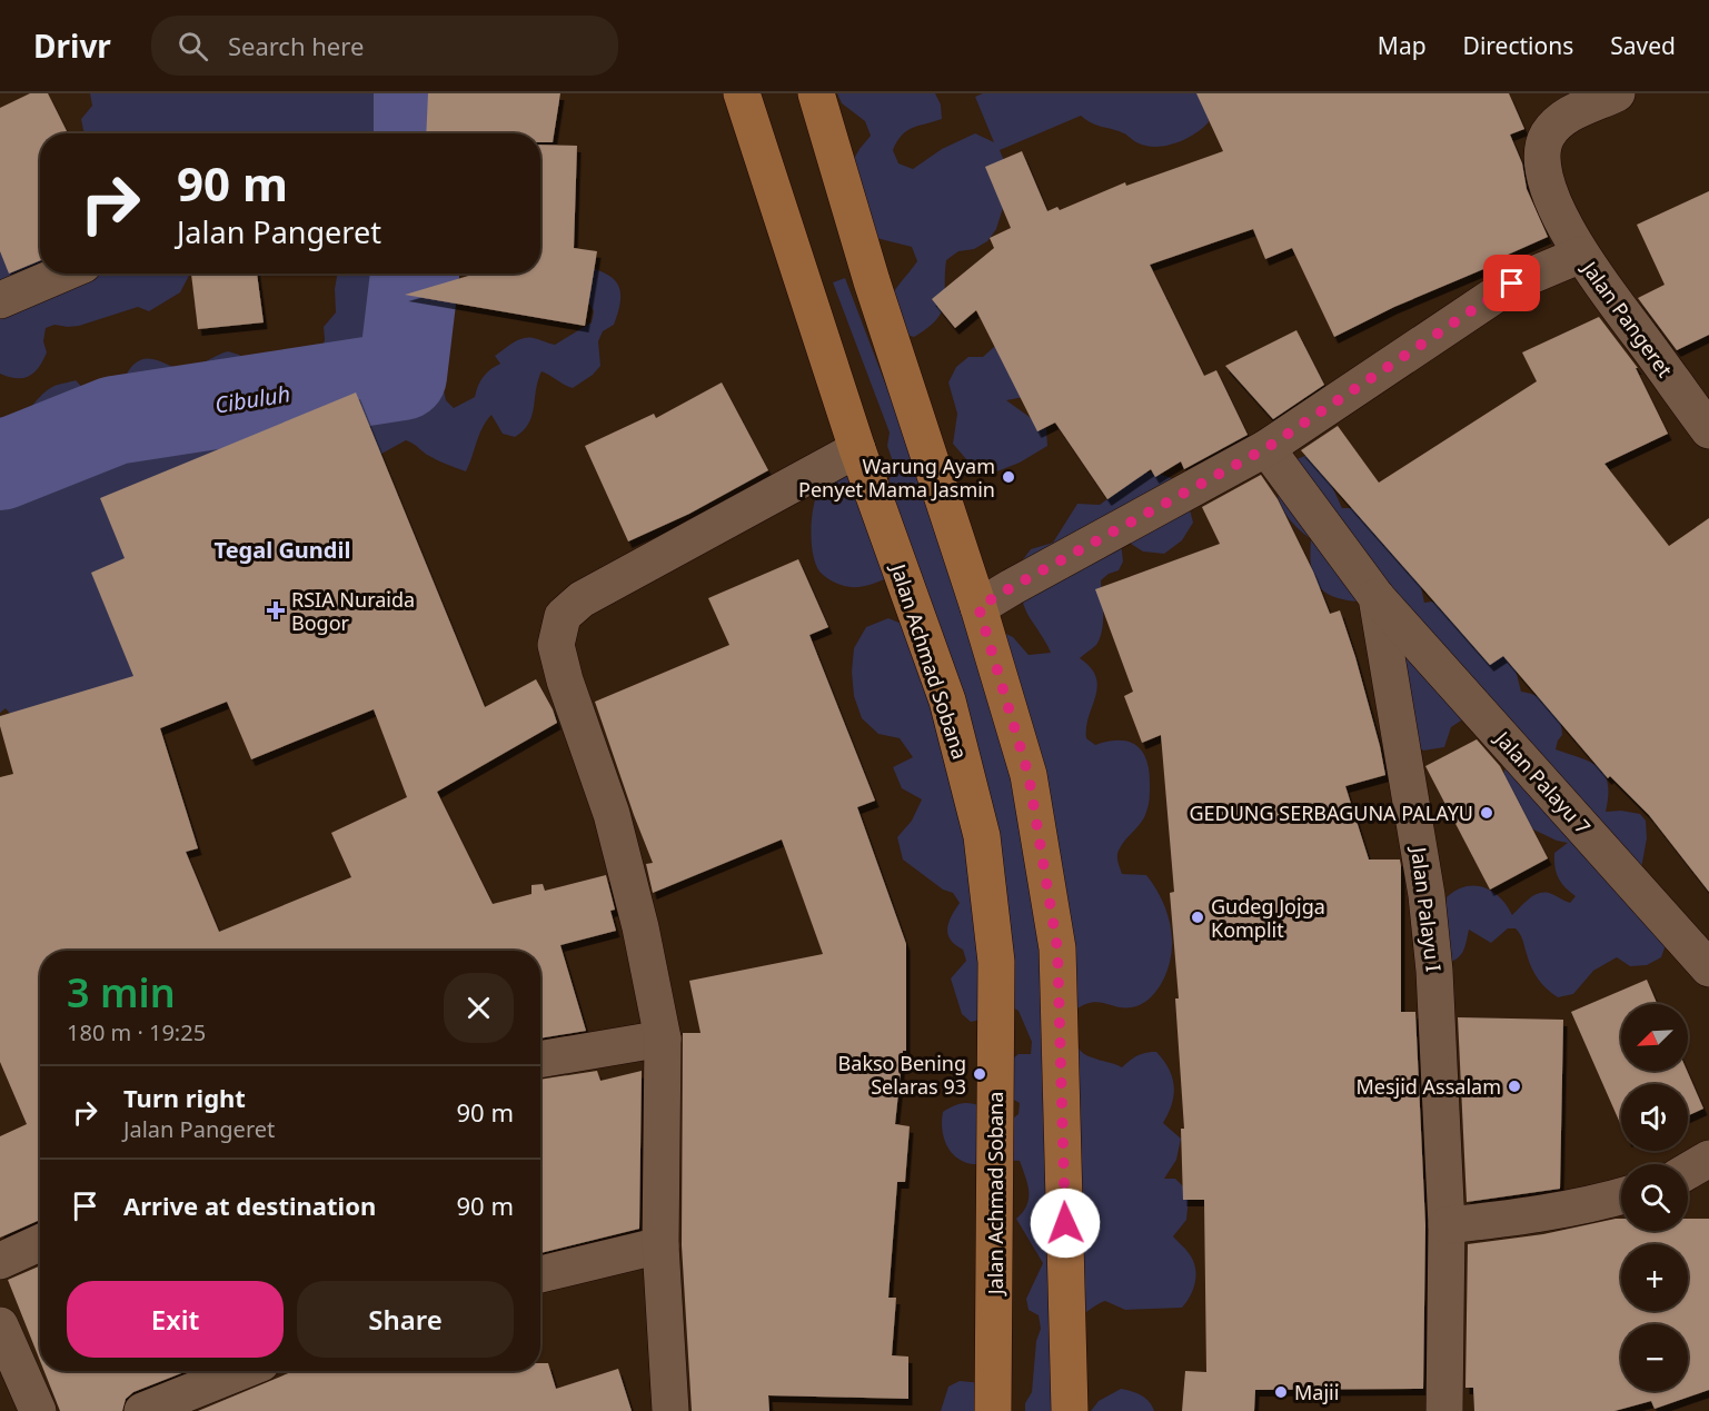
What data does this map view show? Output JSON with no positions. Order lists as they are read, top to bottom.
{
  "streets": {
    "main road": ["Jalan Achmad Sobana"],
    "street": ["Jalan Pangeret", "Jalan Palayu 7", "Jalan Palayu I"]
  },
  "crossings": [
    ["Jalan Pangeret", "Jalan Palayu I"],
    ["Jalan Palayu 7", "Jalan Palayu I"]
  ],
  "districts": ["Tegal Gundil"],
  "water": ["Cibuluh"],
  "places": {
    "other": [
      "Warung Ayam Penyet Mama Jasmin",
      "GEDUNG SERBAGUNA PALAYU",
      "Gudeg Jojga Komplit",
      "Bakso Bening Selaras 93",
      "Mesjid Assalam",
      "Majii"
    ],
    "health": ["RSIA Nuraida Bogor"]
  },
  "north": "bottom left",
  "page": {
    "header": "Drivr",
    "search": "Search here",
    "nav": ["Map", "Directions", "Saved"],
    "turn": ["90 m", "Jalan Pangeret"],
    "heading": ["3 min", "180 m · 19:25"],
    "map_buttons": ["+", "−"],
    "list": [
      {
        "name": "Turn right",
        "note": "Jalan Pangeret",
        "value": "90 m"
      },
      {
        "name": "Arrive at destination",
        "value": "90 m"
      }
    ],
    "buttons": ["Exit", "Share"]
  }
}
